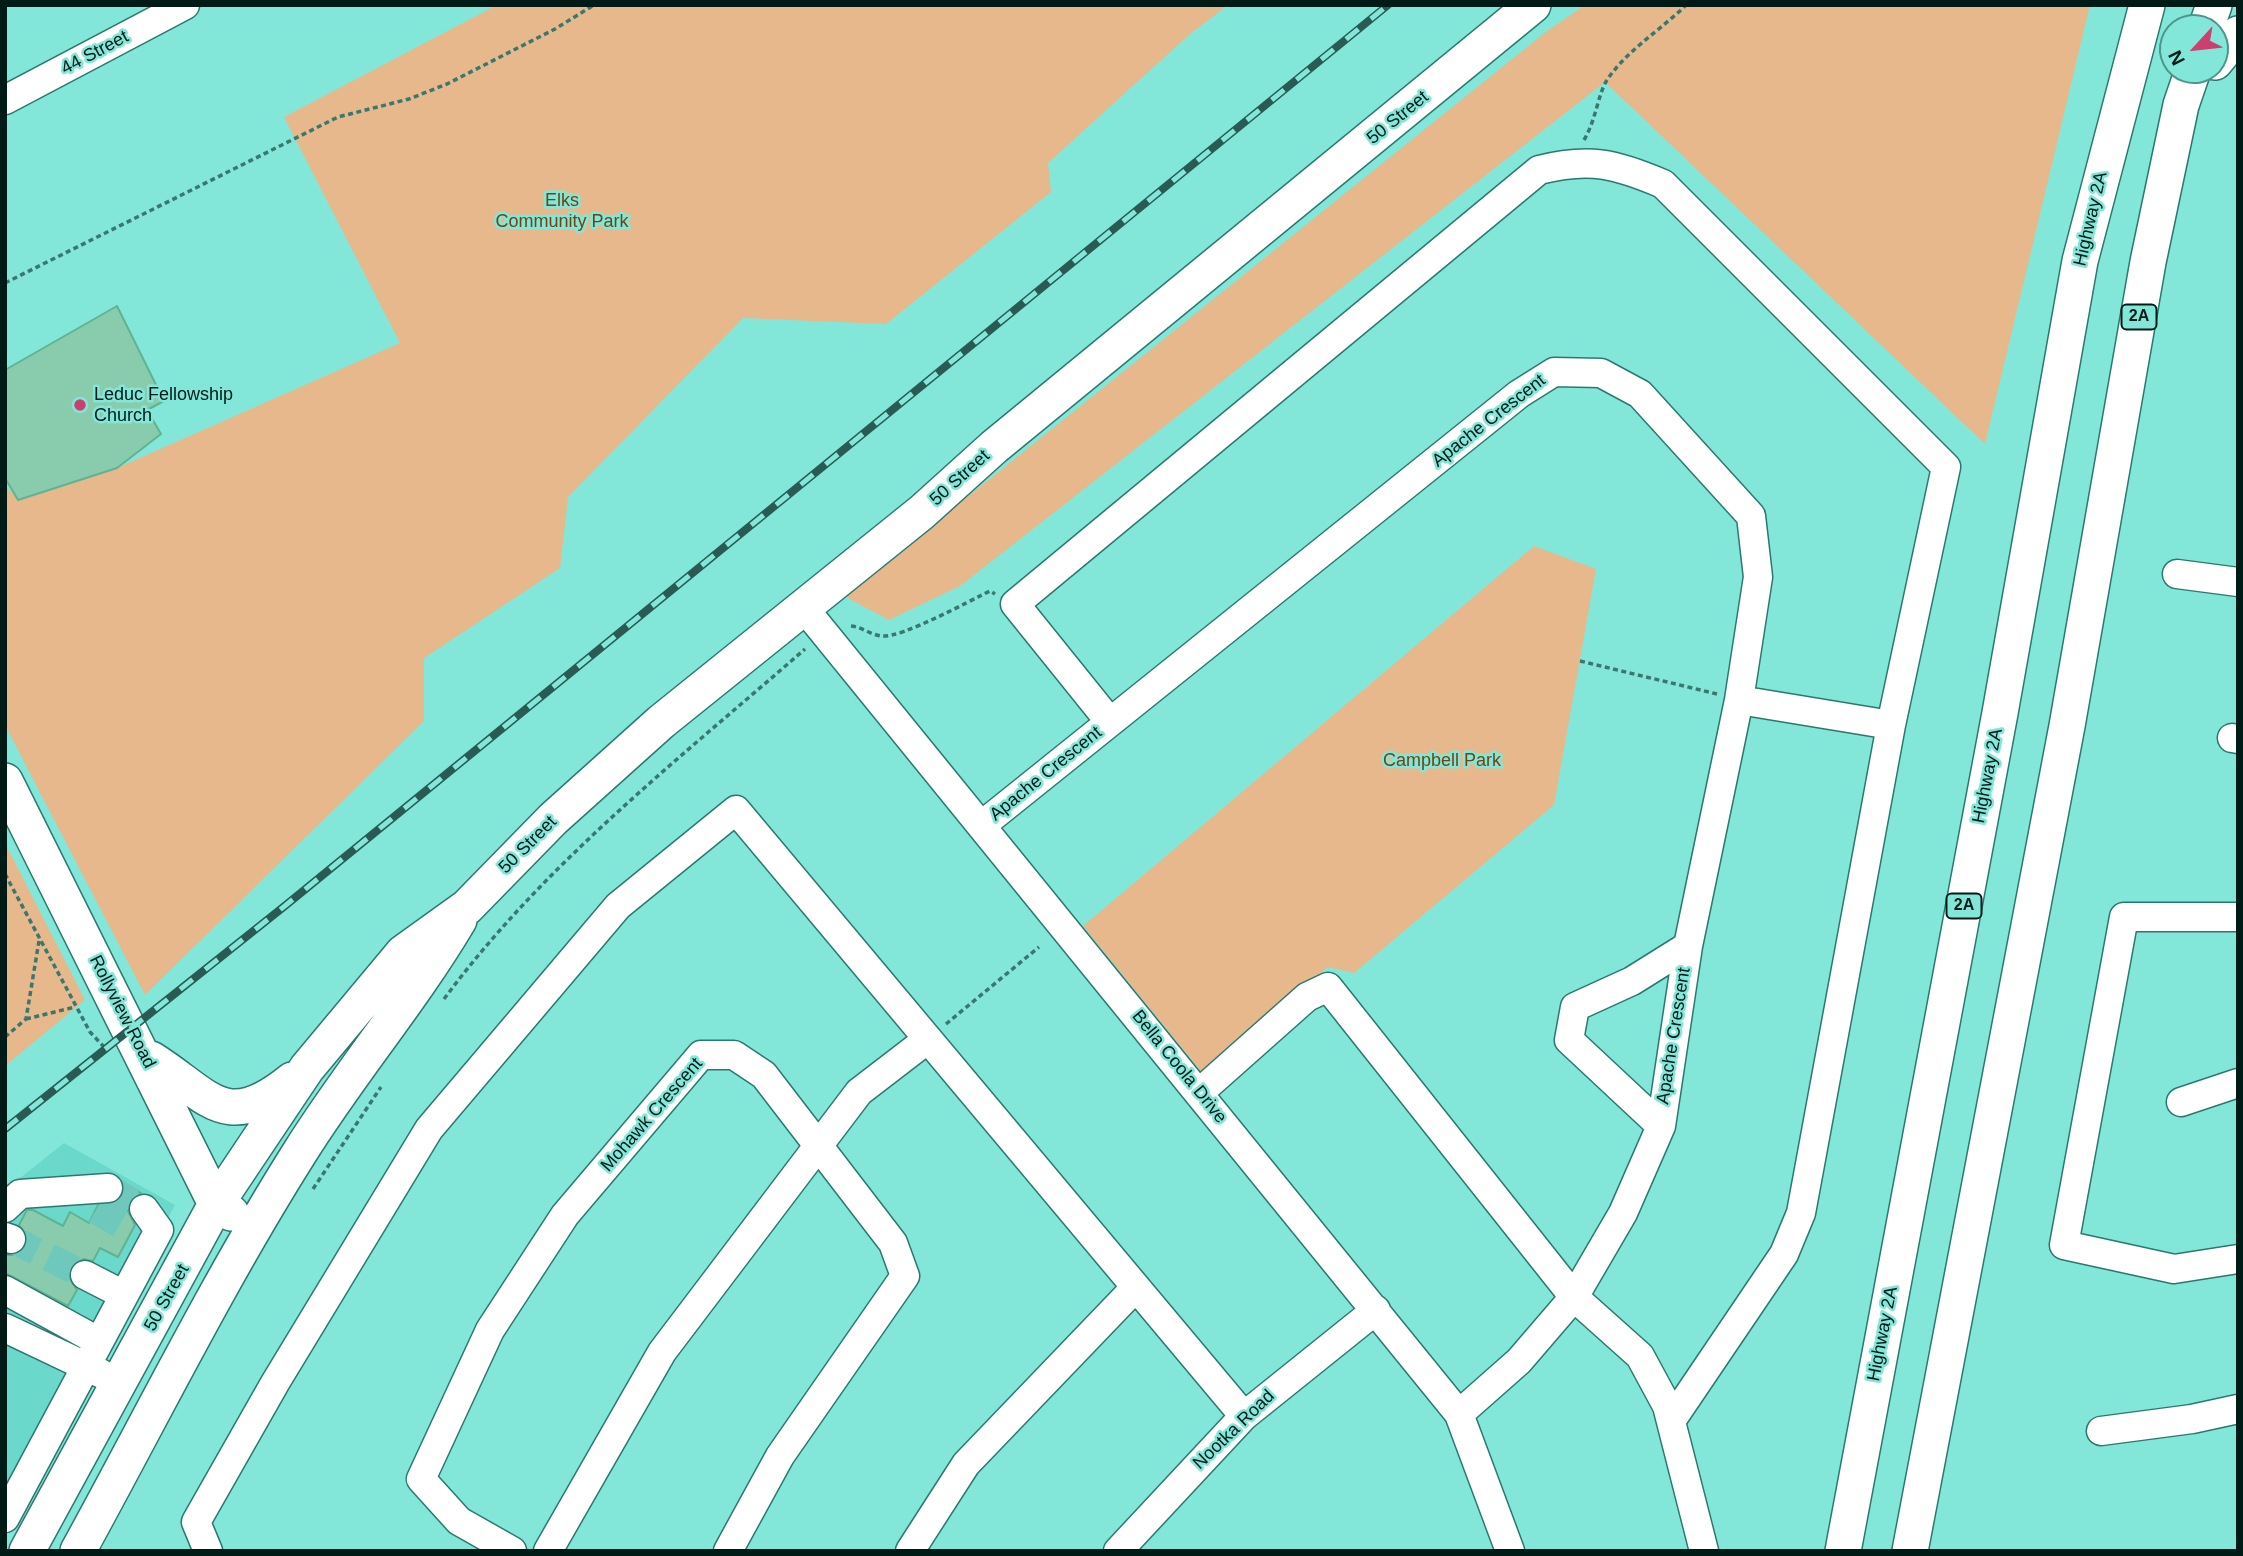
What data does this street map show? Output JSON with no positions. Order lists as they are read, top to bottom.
{
  "streets": {
    "main road": [
      "50 Street",
      "Highway 2A",
      "2A",
      "Rollyview Road"
    ],
    "street": [
      "44 Street",
      "Apache Crescent",
      "Bella Coola Drive",
      "Mohawk Crescent",
      "Nootka Road"
    ]
  },
  "crossings": [
    ["50 Street", "Rollyview Road"],
    ["50 Street", "Bella Coola Drive"],
    ["Apache Crescent", "Bella Coola Drive"],
    ["Bella Coola Drive", "Nootka Road"]
  ],
  "parks": ["Elks Community Park", "Campbell Park"],
  "places": ["Leduc Fellowship Church"],
  "north": "bottom left"
}
